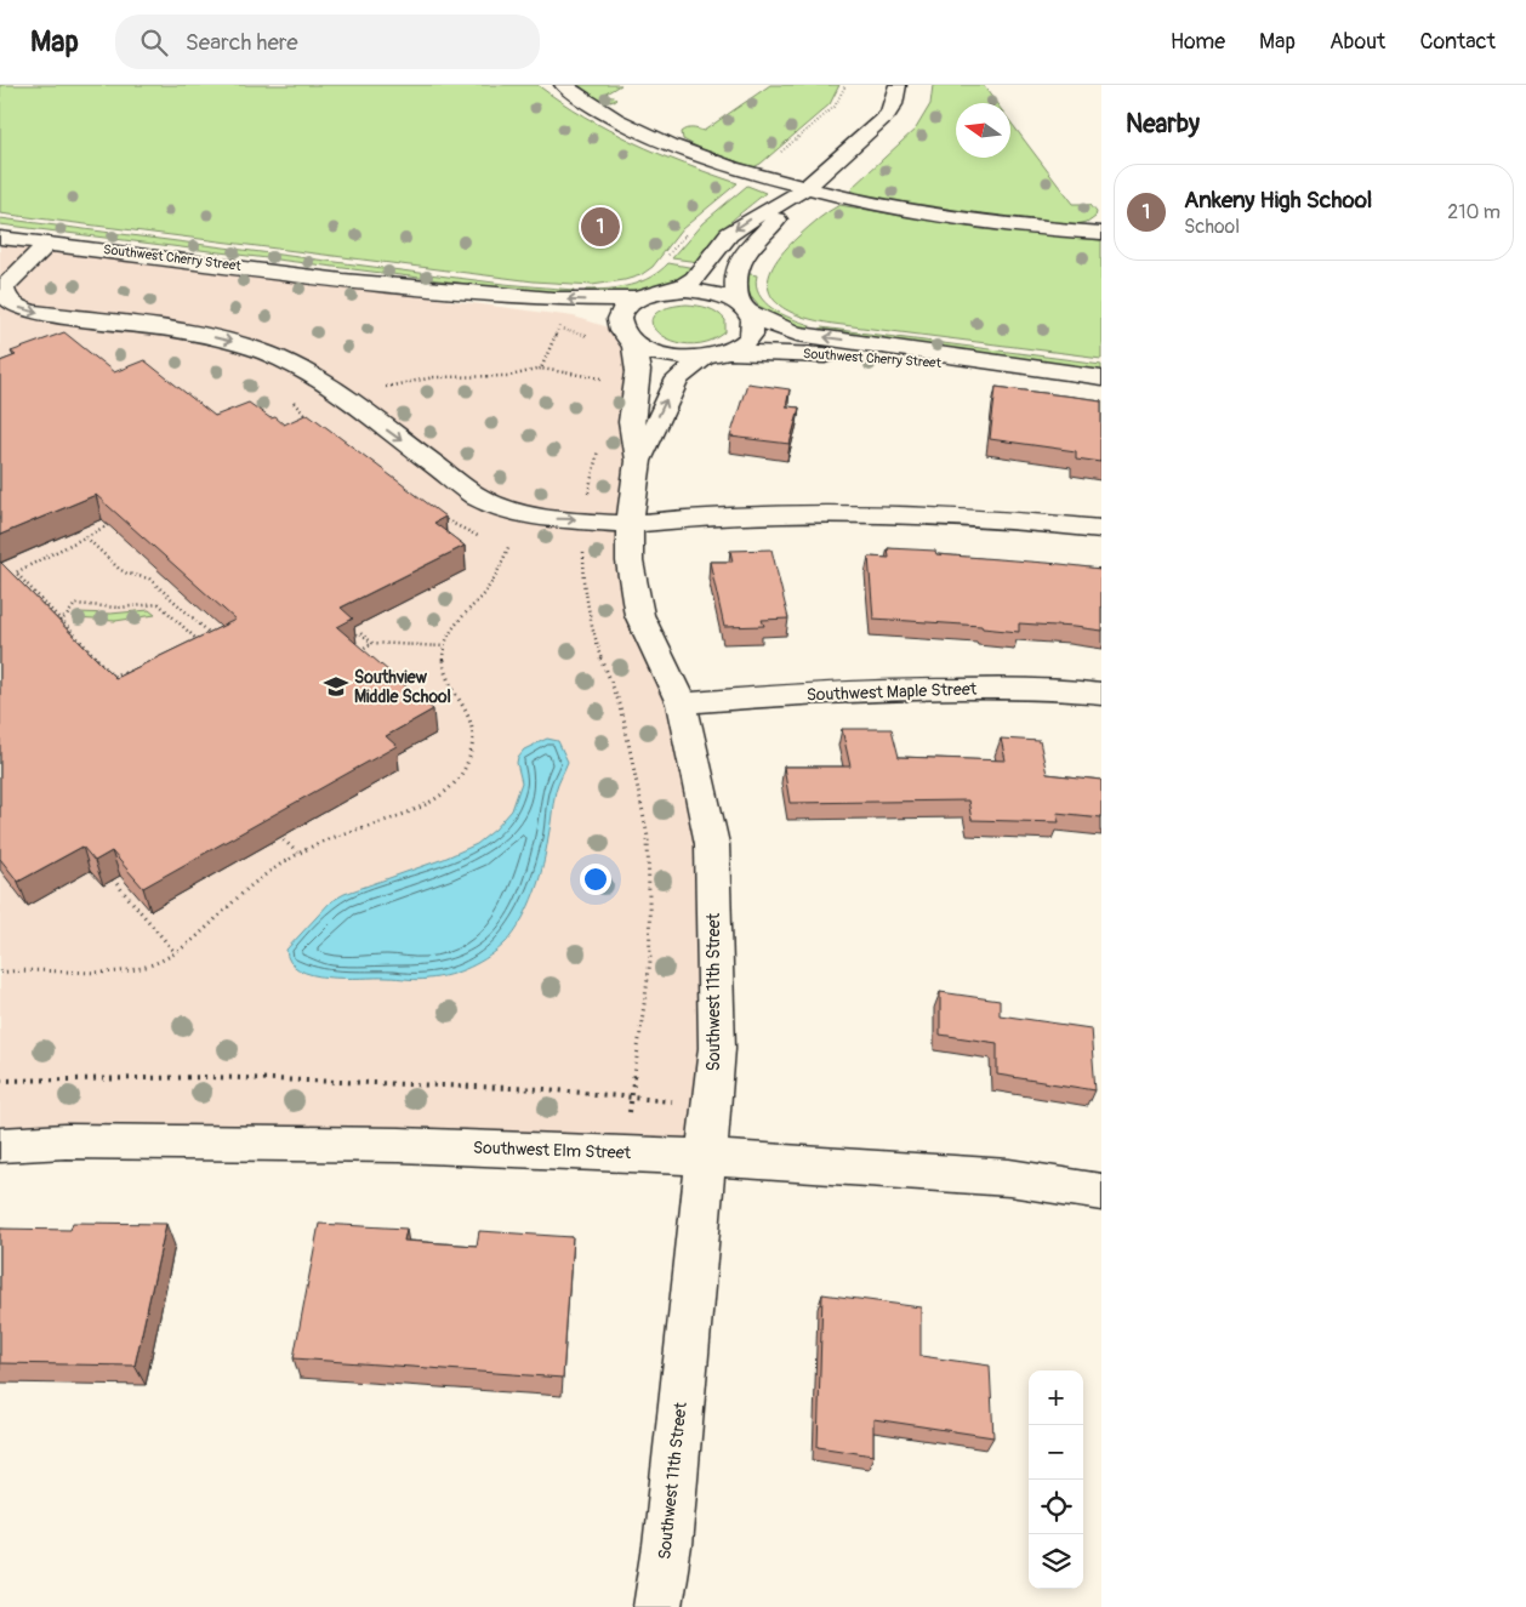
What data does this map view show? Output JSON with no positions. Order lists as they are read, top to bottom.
{
  "streets": {
    "street": [
      "Southwest Cherry Street",
      "Southwest Maple Street",
      "Southwest 11th Street",
      "Southwest Elm Street"
    ]
  },
  "crossings": [
    ["Southwest Cherry Street", "Southwest 11th Street"],
    ["Southwest Maple Street", "Southwest 11th Street"],
    ["Southwest 11th Street", "Southwest Elm Street"]
  ],
  "places": {
    "school or university": ["Southview Middle School"]
  },
  "north": "left",
  "page": {
    "header": "Map",
    "search": "Search here",
    "nav": [
      "Home",
      "Map",
      "About",
      "Contact"
    ],
    "heading": "Nearby",
    "list": [
      {
        "mark": "1",
        "name": "Ankeny High School",
        "note": "School",
        "value": "210 m"
      }
    ],
    "pins": "1",
    "map_buttons": ["+", "−"]
  }
}
